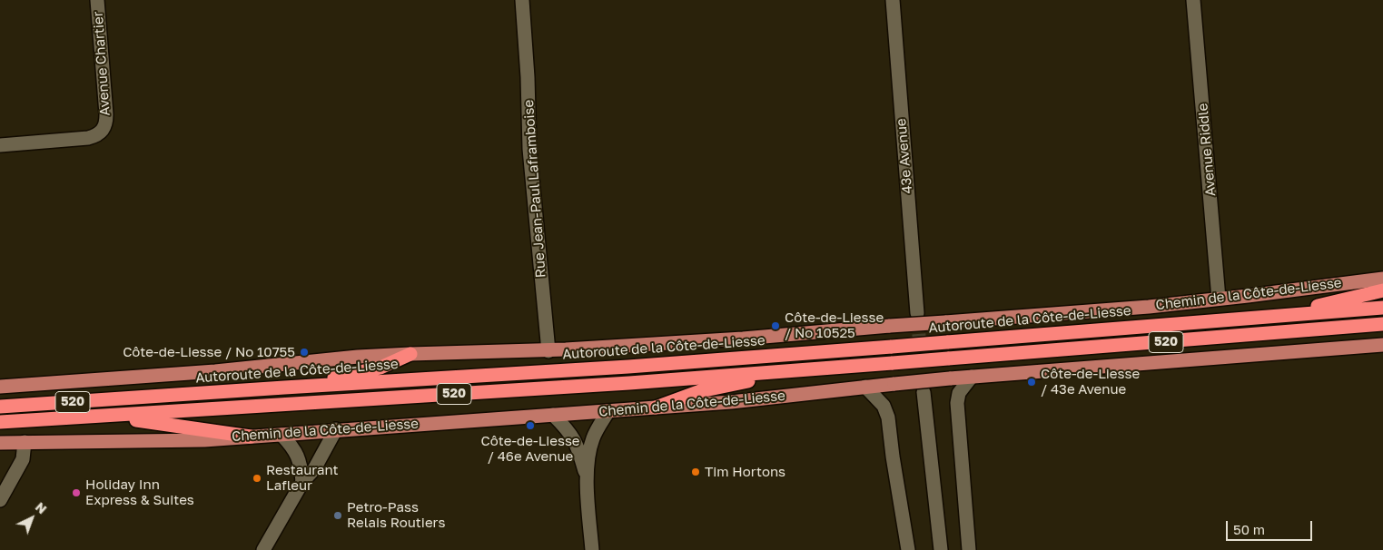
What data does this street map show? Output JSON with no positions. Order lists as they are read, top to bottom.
{
  "streets": {
    "highway": ["Autoroute de la Côte-de-Liesse", "520"],
    "main road": ["Chemin de la Côte-de-Liesse"],
    "street": [
      "Avenue Chartier",
      "Avenue Riddle",
      "43e Avenue",
      "Rue Jean-Paul Laframboise"
    ]
  },
  "crossings": [
    ["Avenue Riddle", "Chemin de la Côte-de-Liesse"],
    ["Rue Jean-Paul Laframboise", "Chemin de la Côte-de-Liesse"]
  ],
  "places": [
    "Côte-de-Liesse / No 10525",
    "Côte-de-Liesse / No 10755",
    "Côte-de-Liesse / 43e Avenue",
    "Côte-de-Liesse / 46e Avenue",
    "Tim Hortons",
    "Restaurant Lafleur",
    "Holiday Inn Express & Suites",
    "Petro-Pass Relais Routiers"
  ],
  "scale_bar": "50 m",
  "north": "top right"
}
